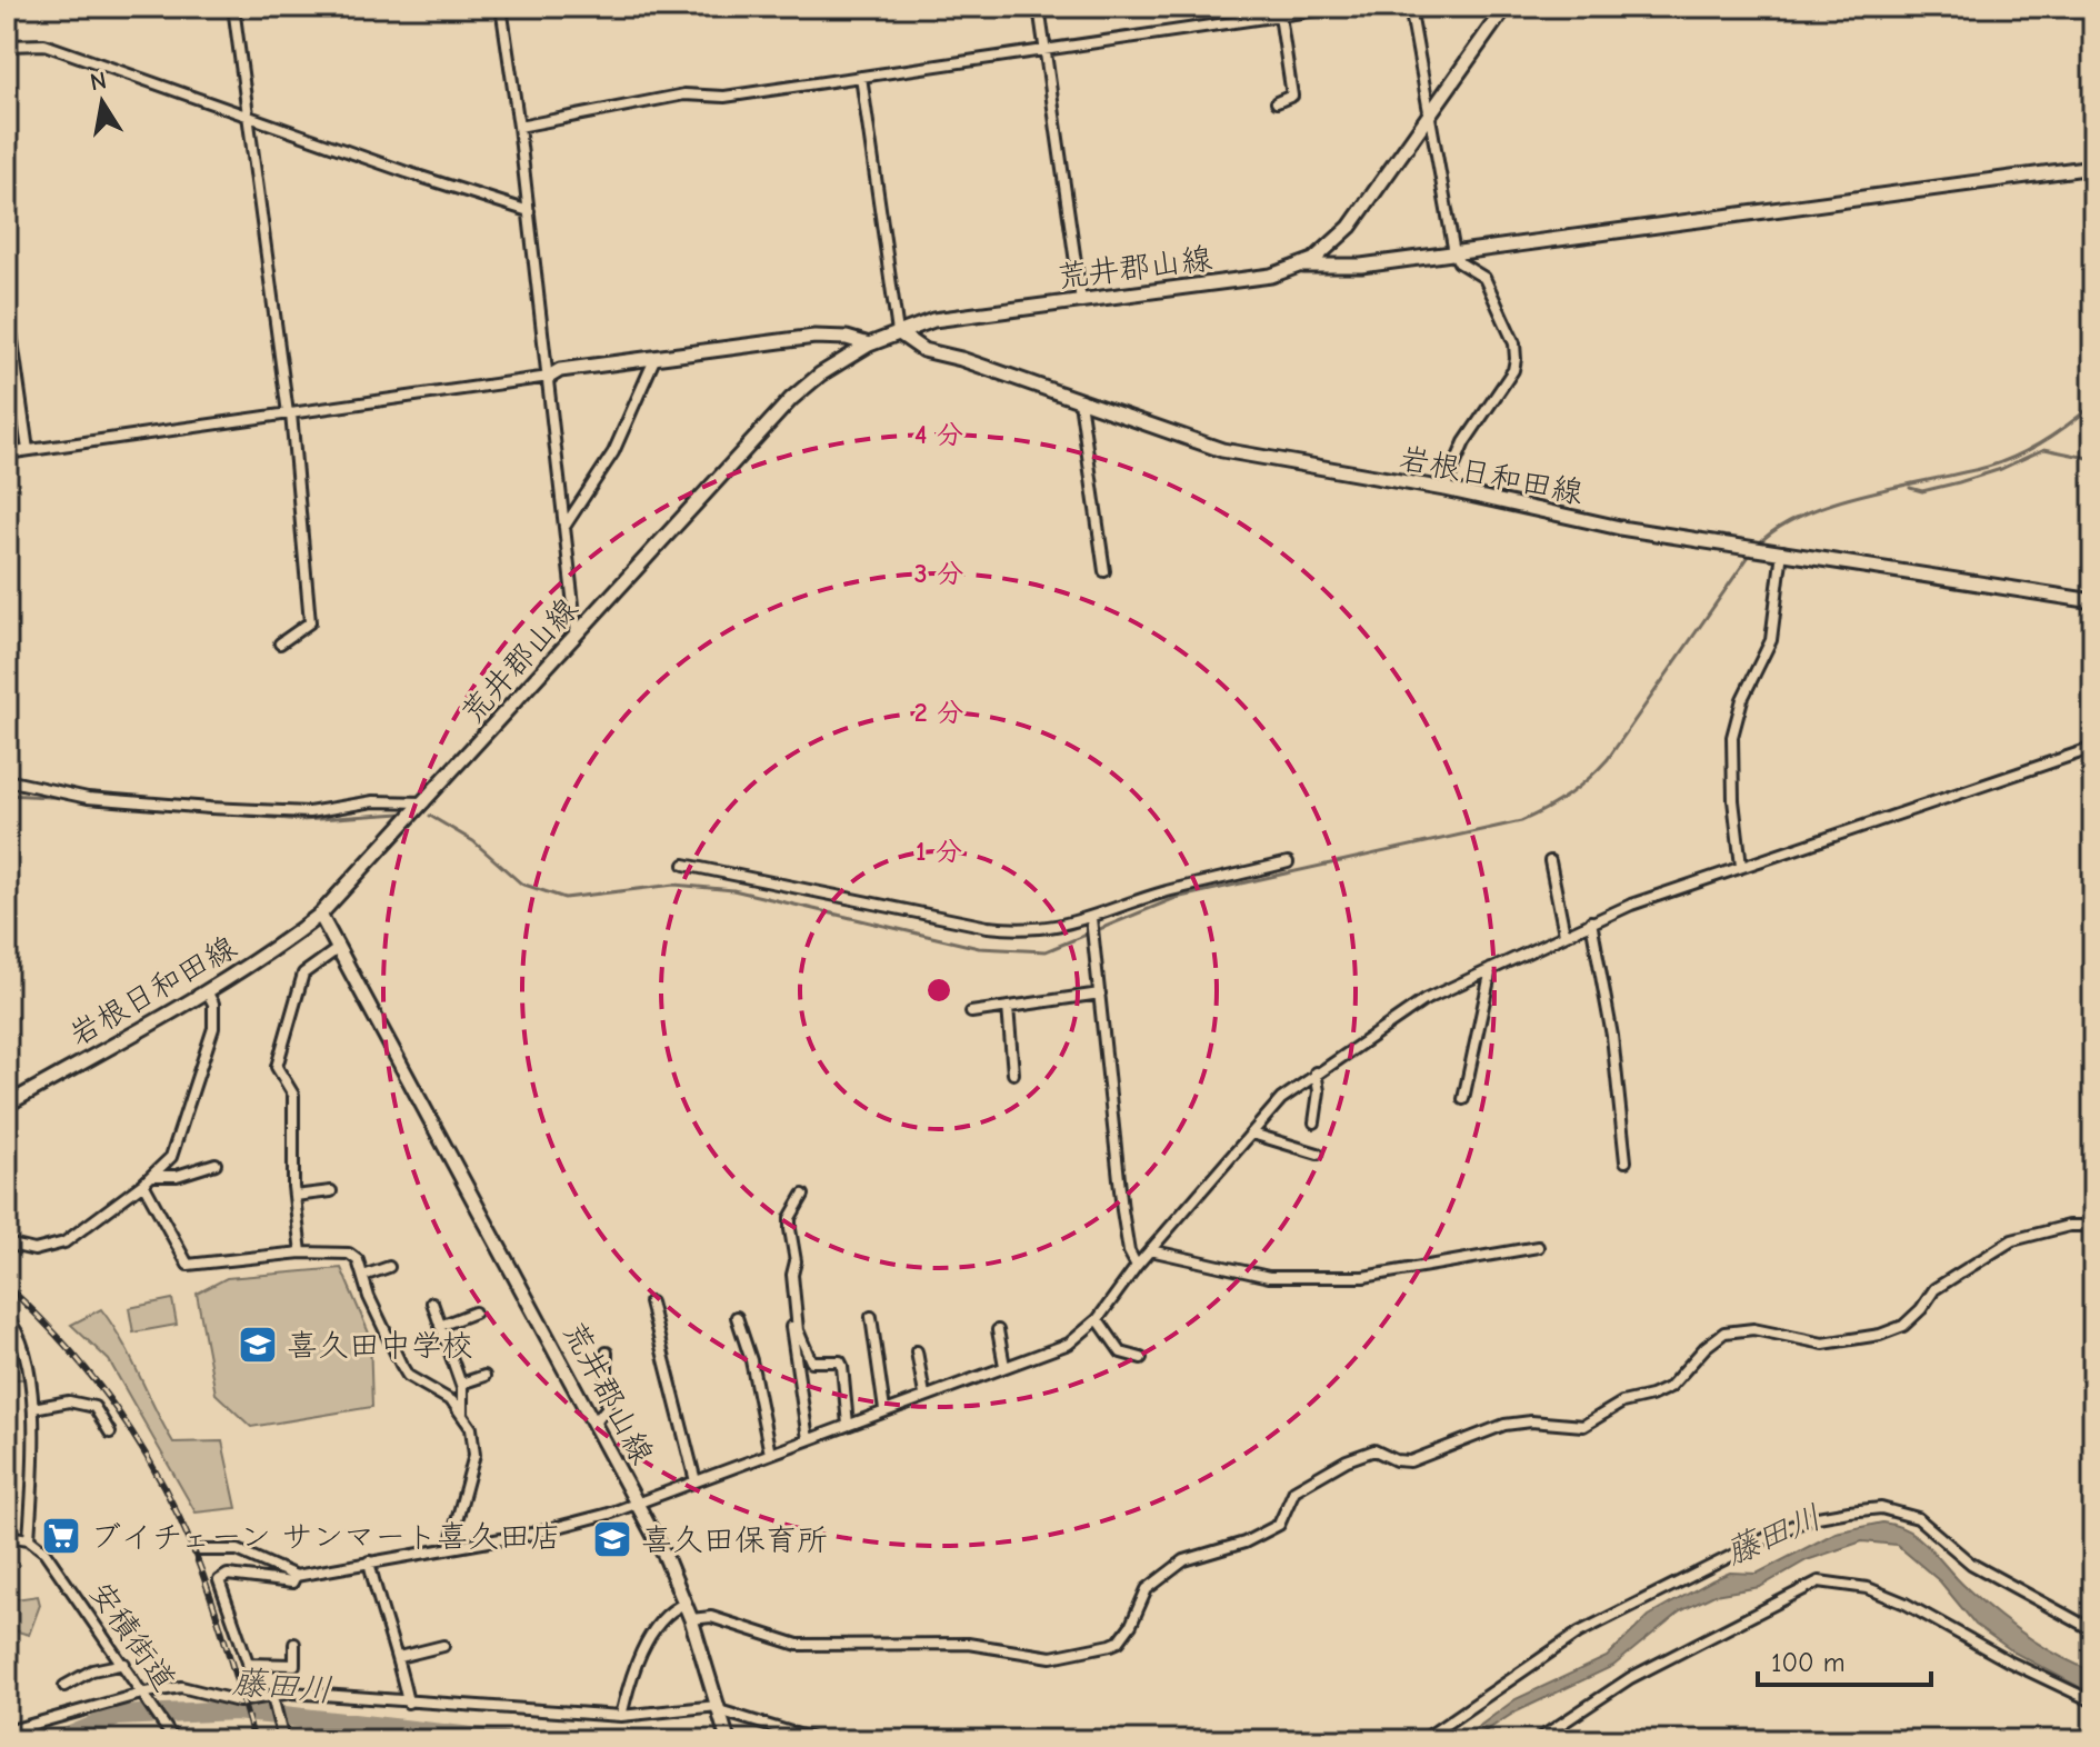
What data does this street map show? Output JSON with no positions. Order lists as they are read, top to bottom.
{
  "streets": {
    "main road": ["荒井郡山線", "岩根日和田線"],
    "street": ["安積街道"]
  },
  "crossings": [
    ["荒井郡山線", "岩根日和田線"]
  ],
  "water": ["藤田川"],
  "places": {
    "school or university": ["喜久田中学校", "喜久田保育所"],
    "supermarket": ["ブイチェーン サンマート喜久田店"]
  },
  "scale_bar": "100 m",
  "north": "top",
  "rings": [
    "4 分",
    "3 分",
    "2 分",
    "1 分"
  ]
}
